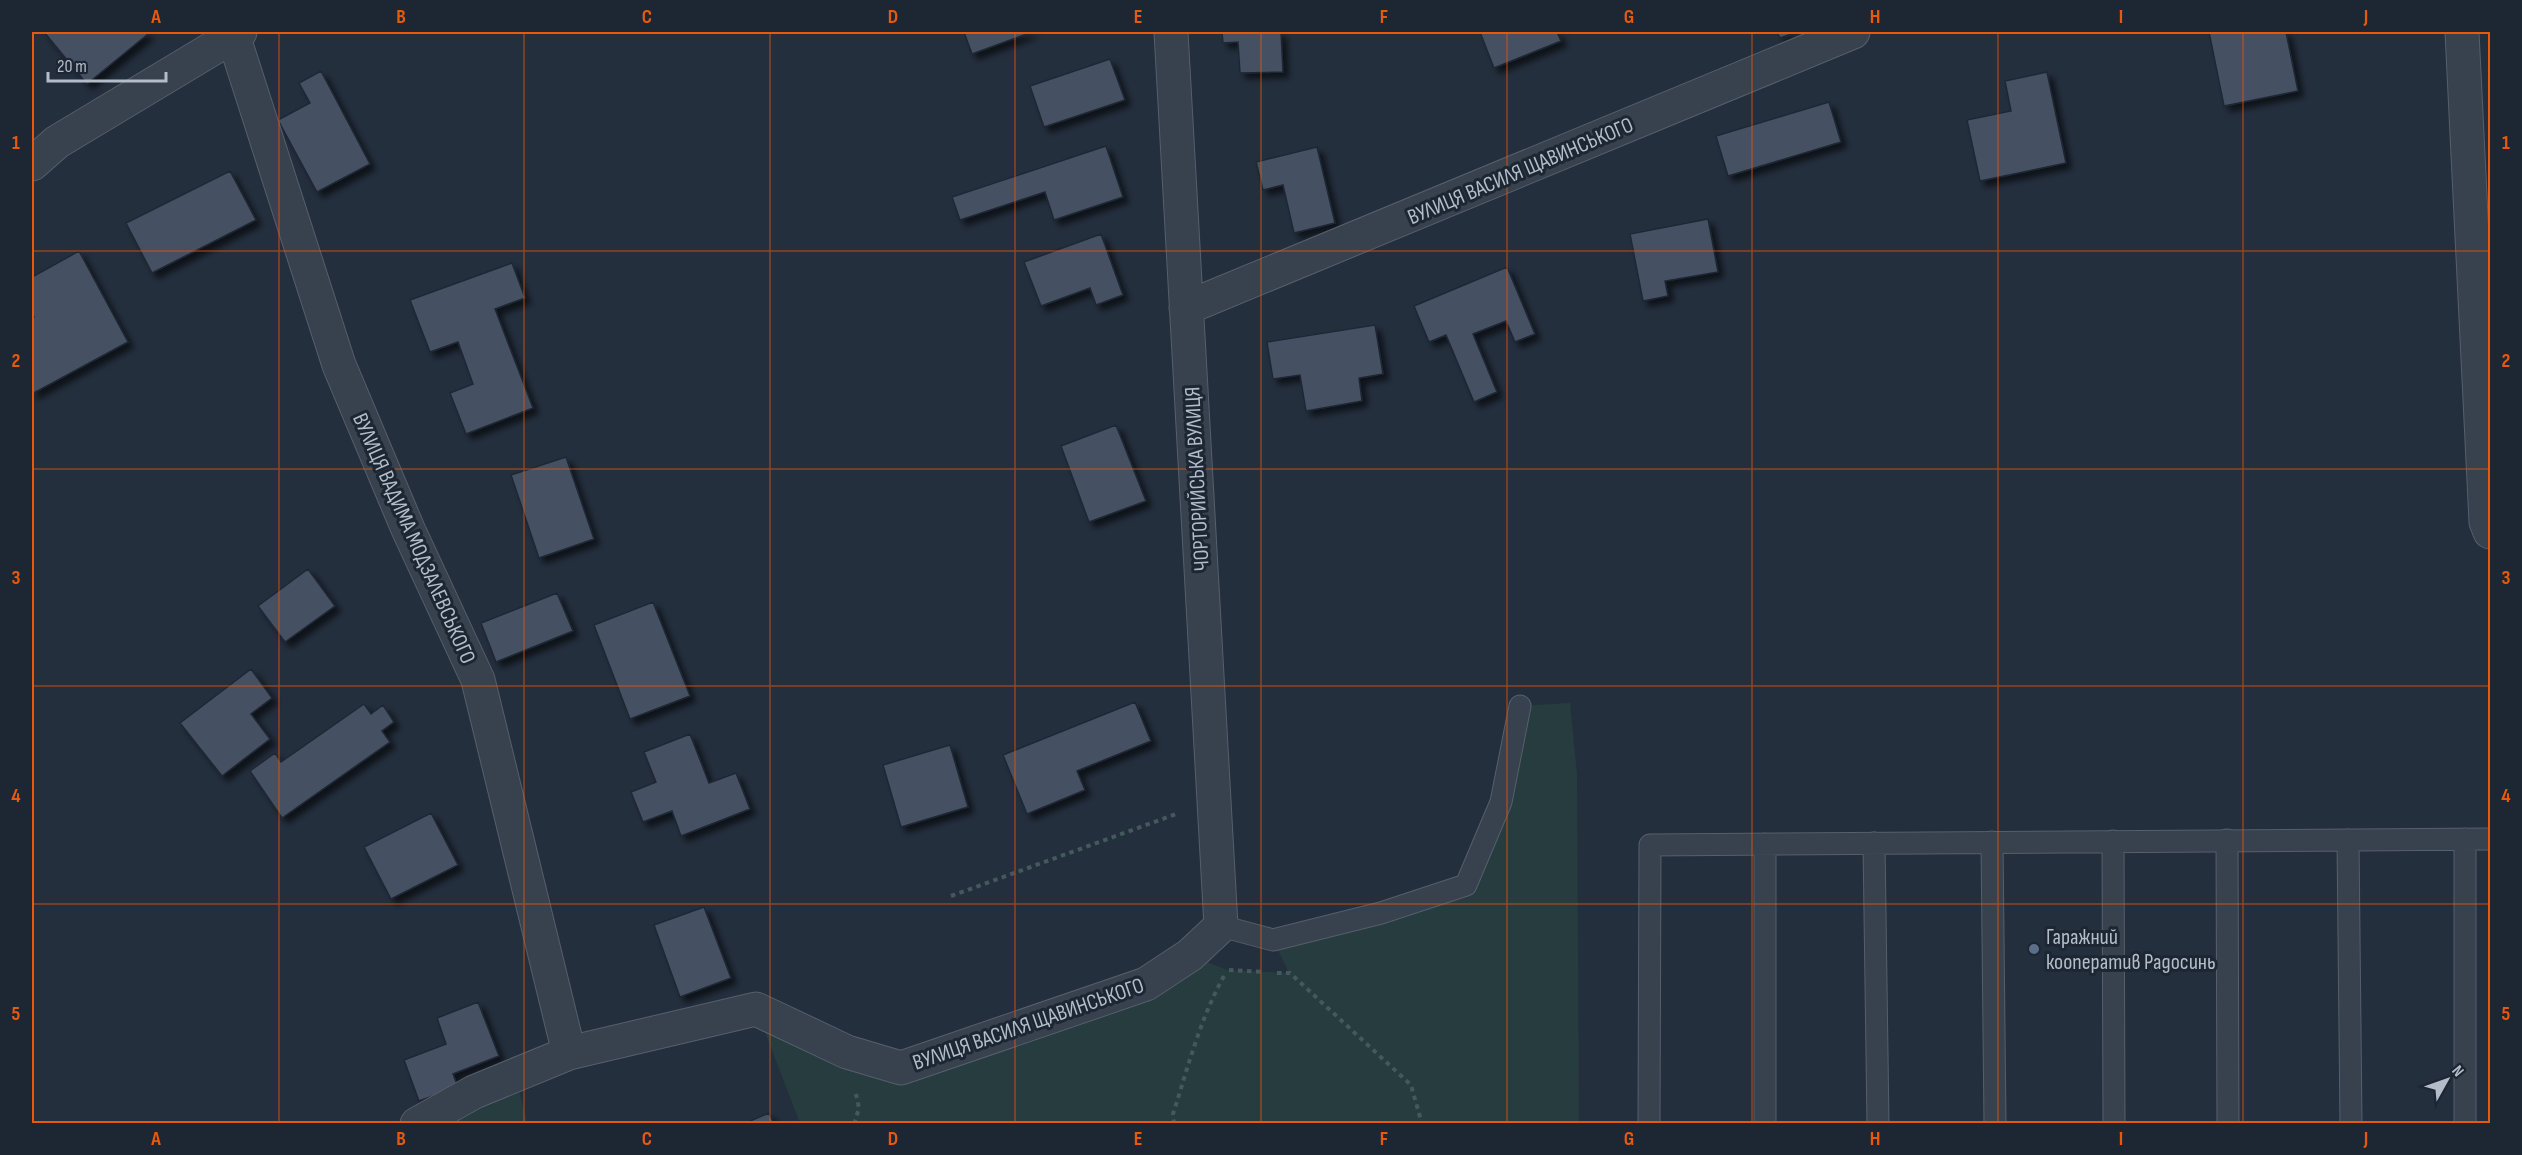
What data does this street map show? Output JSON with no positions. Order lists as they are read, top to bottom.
{
  "streets": {
    "street": ["ВУЛИЦЯ ВАСИЛЯ ЩАВИНСЬКОГО", "ЧОРТОРИЙСЬКА ВУЛИЦЯ", "ВУЛИЦЯ ВАДИМА МОДЗАЛЕВСЬКОГО"]
  },
  "crossings": [
    ["ВУЛИЦЯ ВАСИЛЯ ЩАВИНСЬКОГО", "ЧОРТОРИЙСЬКА ВУЛИЦЯ"],
    ["ВУЛИЦЯ ВАСИЛЯ ЩАВИНСЬКОГО", "ВУЛИЦЯ ВАДИМА МОДЗАЛЕВСЬКОГО"]
  ],
  "places": ["Гаражний кооператив Радосинь"],
  "scale_bar": "20 m",
  "north": "top right",
  "grid": {
    "columns": [
      "A",
      "B",
      "C",
      "D",
      "E",
      "F",
      "G",
      "H",
      "I",
      "J"
    ],
    "rows": [
      "1",
      "2",
      "3",
      "4",
      "5"
    ]
  }
}
